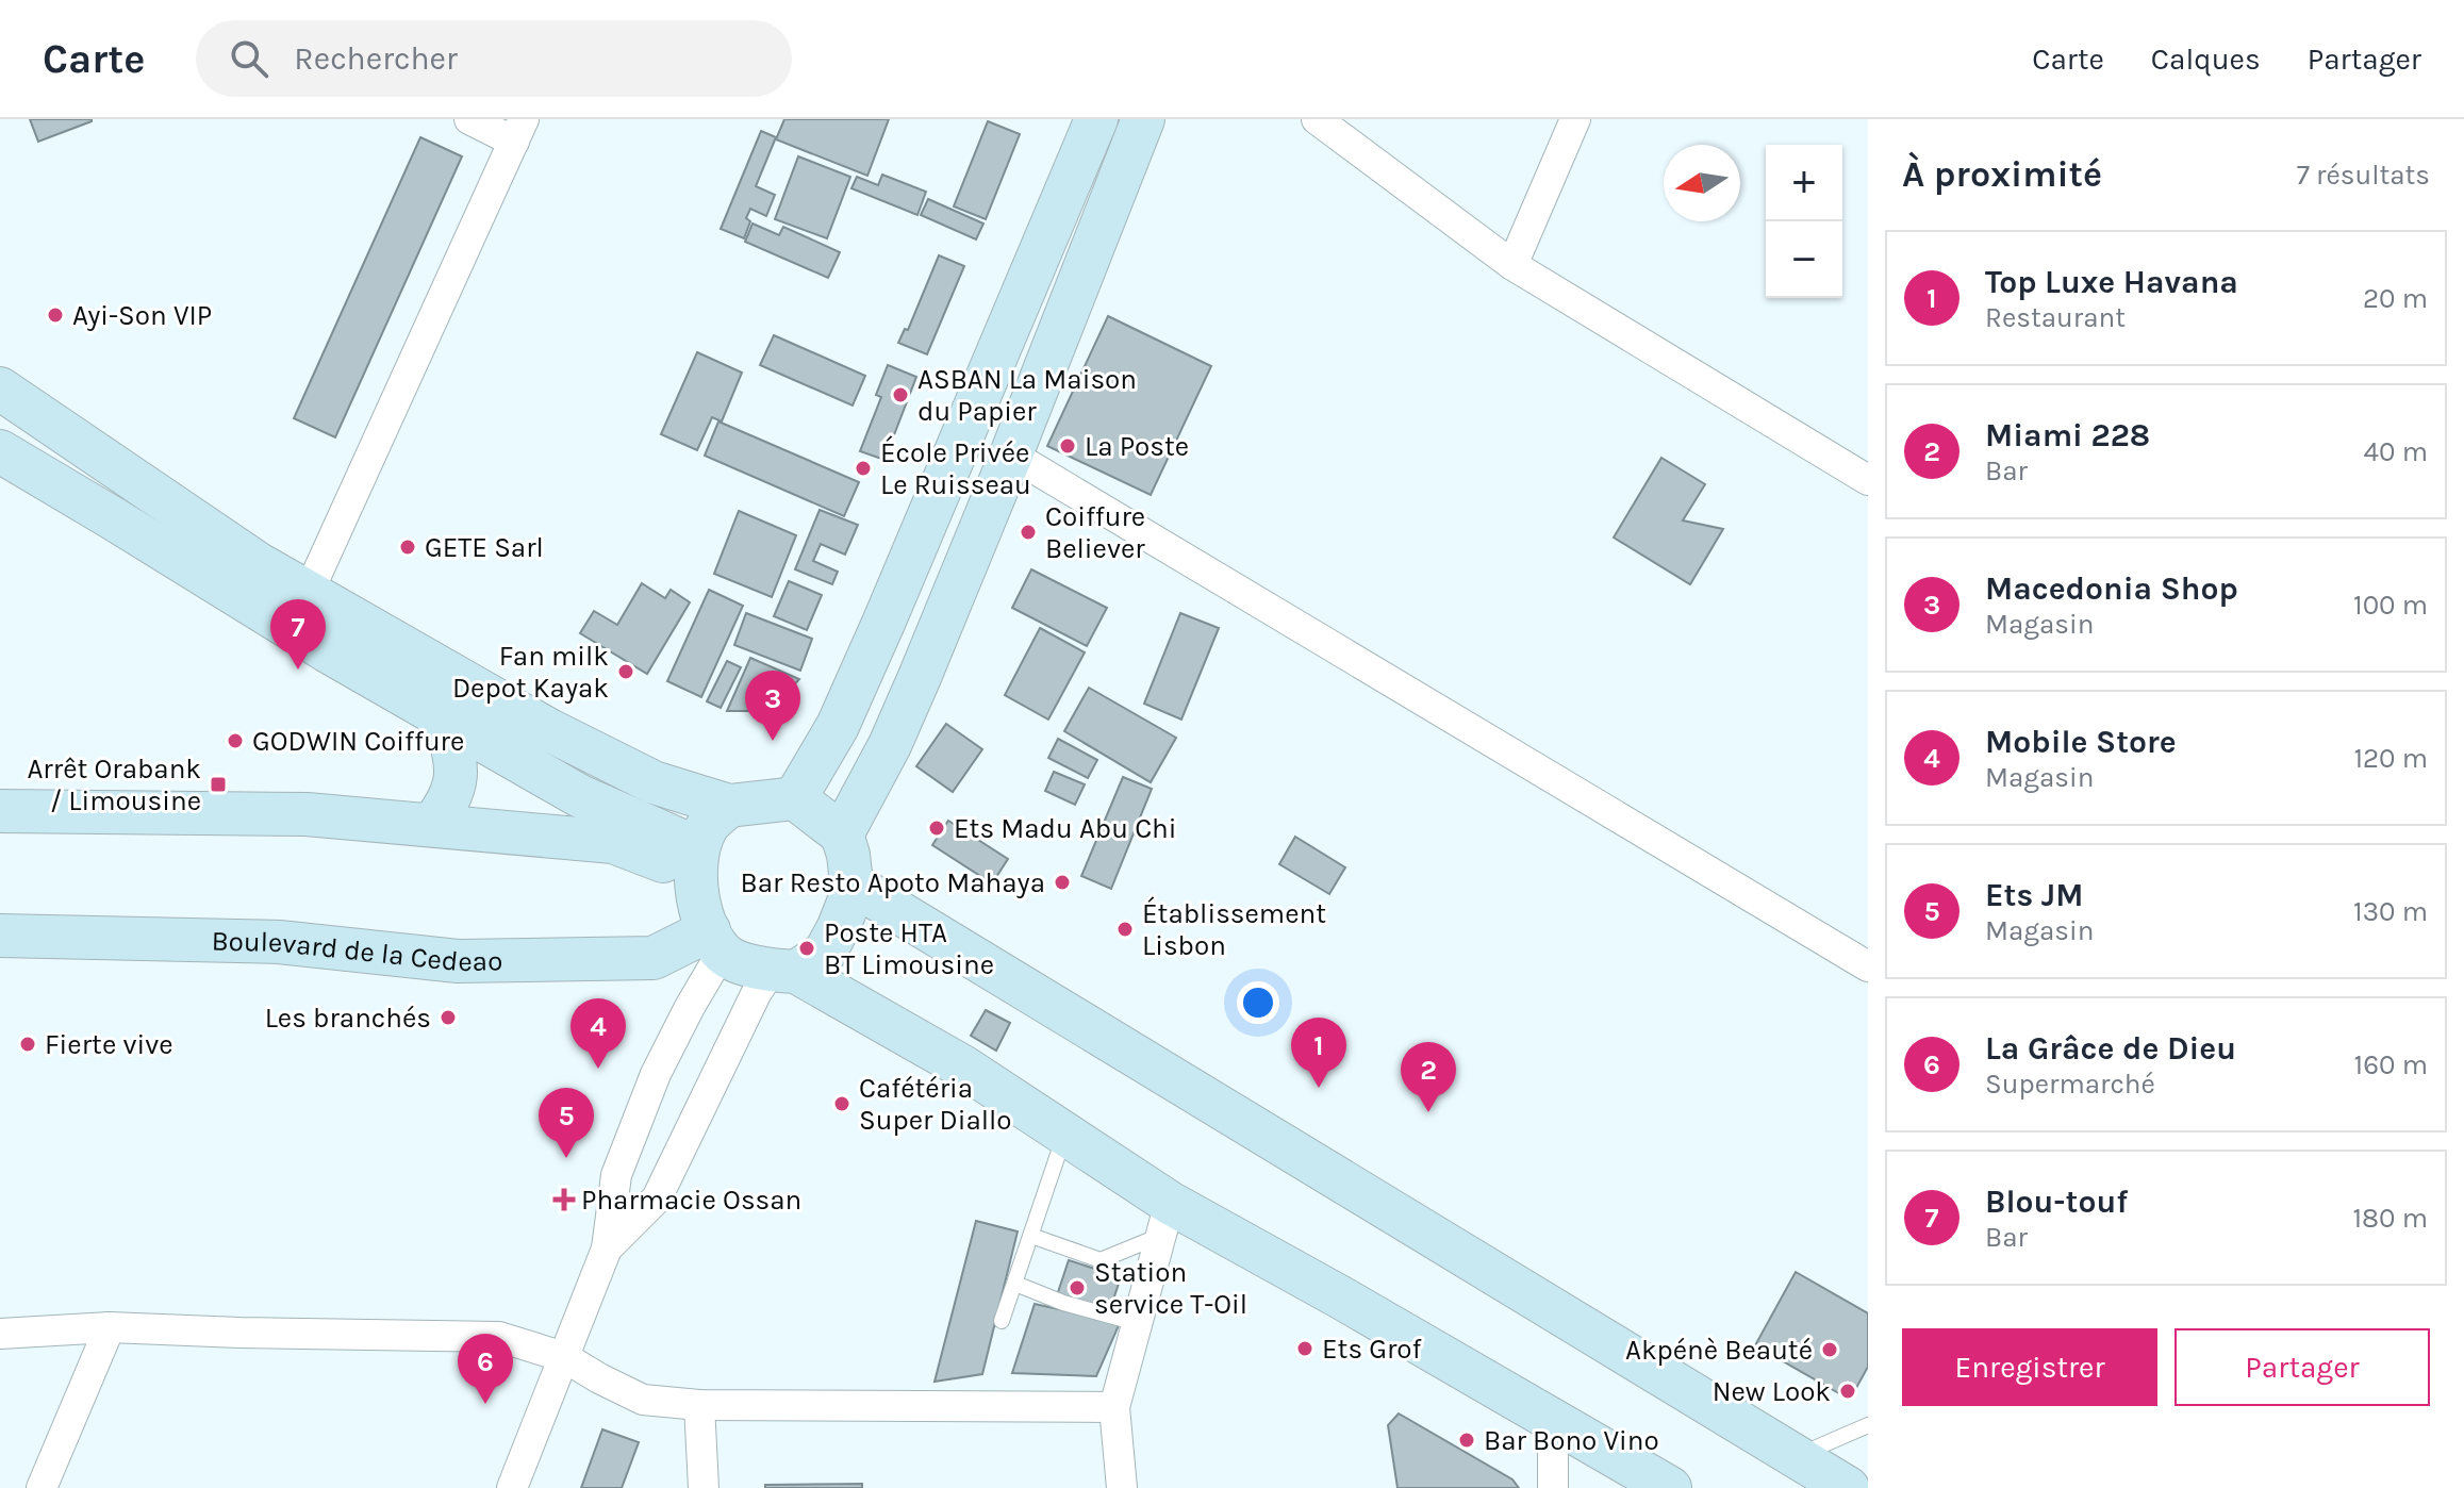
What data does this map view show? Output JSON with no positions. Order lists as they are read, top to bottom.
{
  "streets": {
    "main road": ["Boulevard de la Cedeao"]
  },
  "places": {
    "other": [
      "Ayi-Son VIP",
      "ASBAN La Maison du Papier",
      "La Poste",
      "École Privée Le Ruisseau",
      "Coiffure Believer",
      "GETE Sarl",
      "Fan milk Depot Kayak",
      "GODWIN Coiffure",
      "Ets Madu Abu Chi",
      "Bar Resto Apoto Mahaya",
      "Établissement Lisbon",
      "Poste HTA BT Limousine",
      "Les branchés",
      "Fierte vive",
      "Cafétéria Super Diallo",
      "Station service T-Oil",
      "Ets Grof",
      "Akpénè Beauté",
      "New Look",
      "Bar Bono Vino"
    ],
    "transit": ["Arrêt Orabank / Limousine"],
    "health": ["Pharmacie Ossan"]
  },
  "north": "left",
  "page": {
    "header": "Carte",
    "search": "Rechercher",
    "nav": ["Carte", "Calques", "Partager"],
    "heading": ["À proximité", "7 résultats"],
    "map_buttons": ["+", "−"],
    "list": [
      {
        "mark": "1",
        "name": "Top Luxe Havana",
        "note": "Restaurant",
        "value": "20 m"
      },
      {
        "mark": "2",
        "name": "Miami 228",
        "note": "Bar",
        "value": "40 m"
      },
      {
        "mark": "3",
        "name": "Macedonia Shop",
        "note": "Magasin",
        "value": "100 m"
      },
      {
        "mark": "4",
        "name": "Mobile Store",
        "note": "Magasin",
        "value": "120 m"
      },
      {
        "mark": "5",
        "name": "Ets JM",
        "note": "Magasin",
        "value": "130 m"
      },
      {
        "mark": "6",
        "name": "La Grâce de Dieu",
        "note": "Supermarché",
        "value": "160 m"
      },
      {
        "mark": "7",
        "name": "Blou-touf",
        "note": "Bar",
        "value": "180 m"
      }
    ],
    "pins": [
      "7",
      "3",
      "4",
      "1",
      "2",
      "5",
      "6"
    ],
    "buttons": ["Enregistrer", "Partager"]
  }
}
